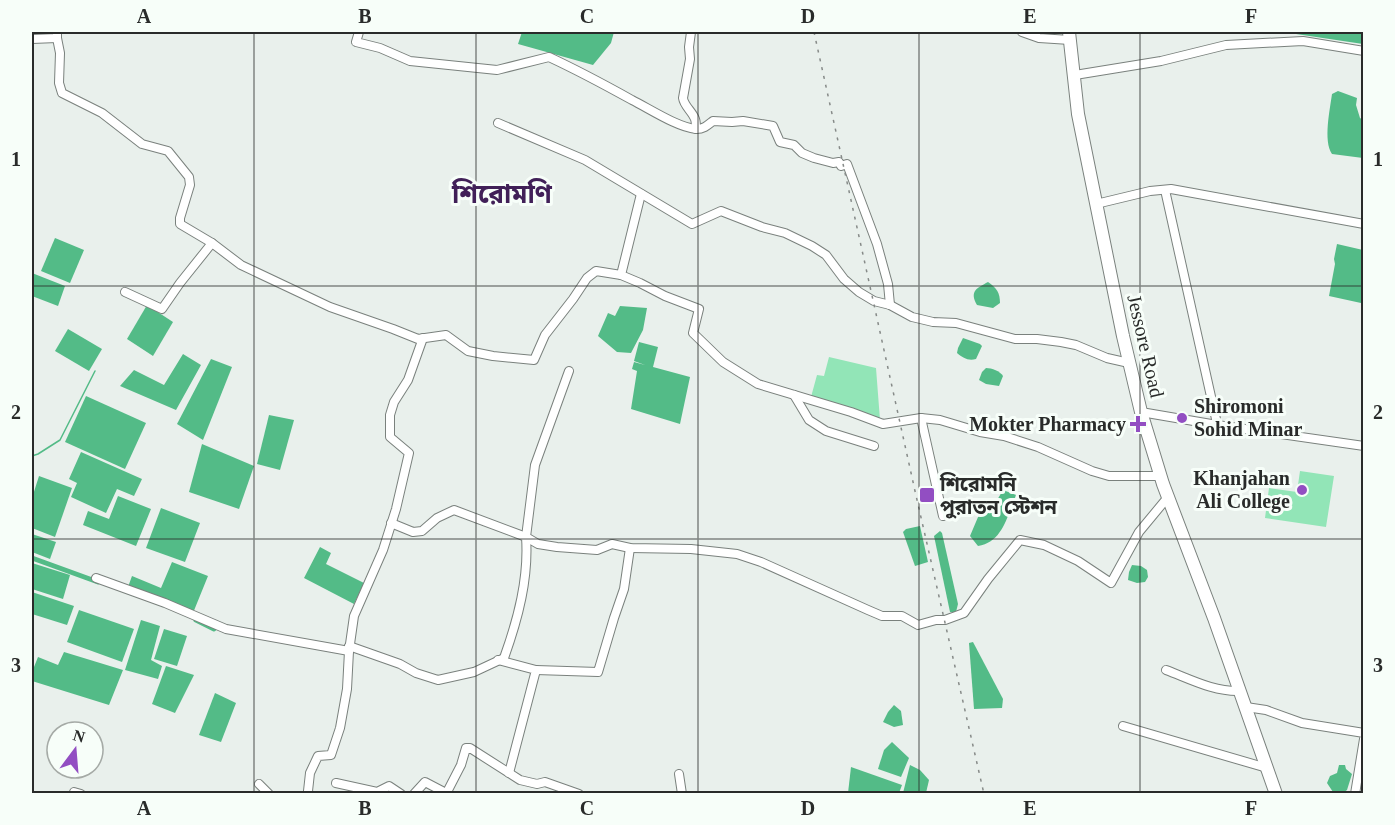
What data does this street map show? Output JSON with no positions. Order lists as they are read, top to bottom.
{
  "streets": {
    "highway": ["Jessore Road"]
  },
  "districts": ["শিরোমণি"],
  "places": {
    "other": ["Shiromoni Sohid Minar", "Khanjahan Ali College"],
    "health": ["Mokter Pharmacy"],
    "transit": ["শিরোমনি পুরাতন স্টেশন"]
  },
  "north": "top",
  "grid": {
    "columns": [
      "A",
      "B",
      "C",
      "D",
      "E",
      "F"
    ],
    "rows": ["1", "2", "3"]
  }
}
